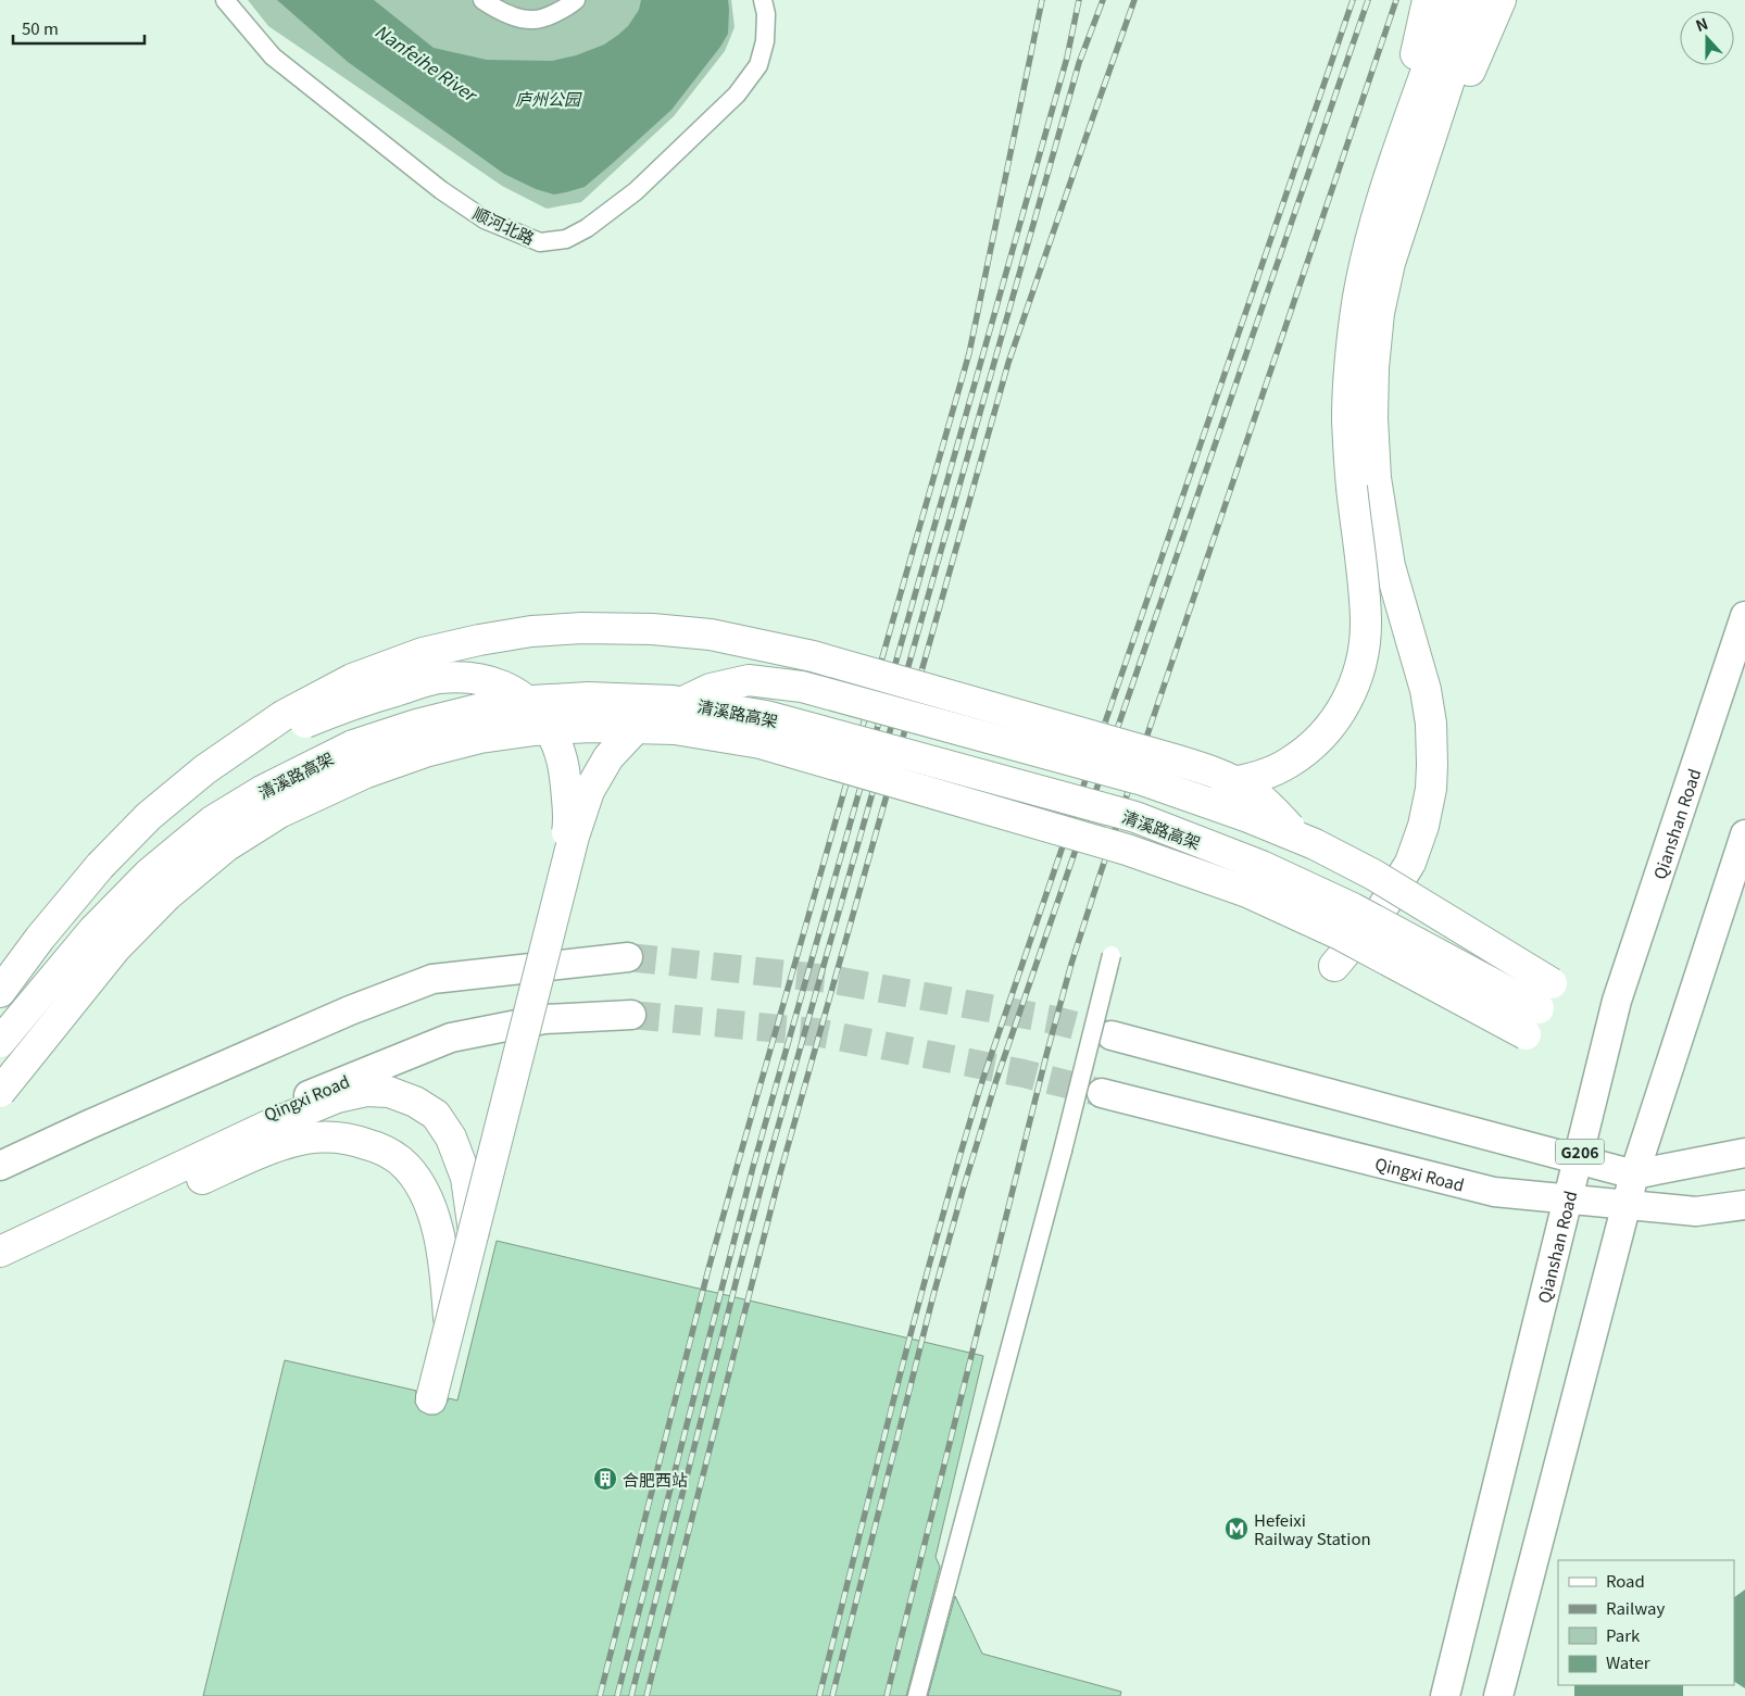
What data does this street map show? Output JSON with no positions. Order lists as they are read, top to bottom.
{
  "streets": {
    "highway": ["清溪路高架"],
    "main road": ["Qianshan Road", "Qingxi Road", "G206"],
    "street": ["顺河北路"]
  },
  "crossings": [
    ["Qianshan Road", "Qingxi Road"]
  ],
  "water": ["Nanfeihe River"],
  "parks": ["庐州公园"],
  "places": {
    "building": ["合肥西站"],
    "metro station": ["Hefeixi Railway Station"]
  },
  "legend": [
    "Road",
    "Railway",
    "Park",
    "Water"
  ],
  "scale_bar": "50 m",
  "north": "top"
}
